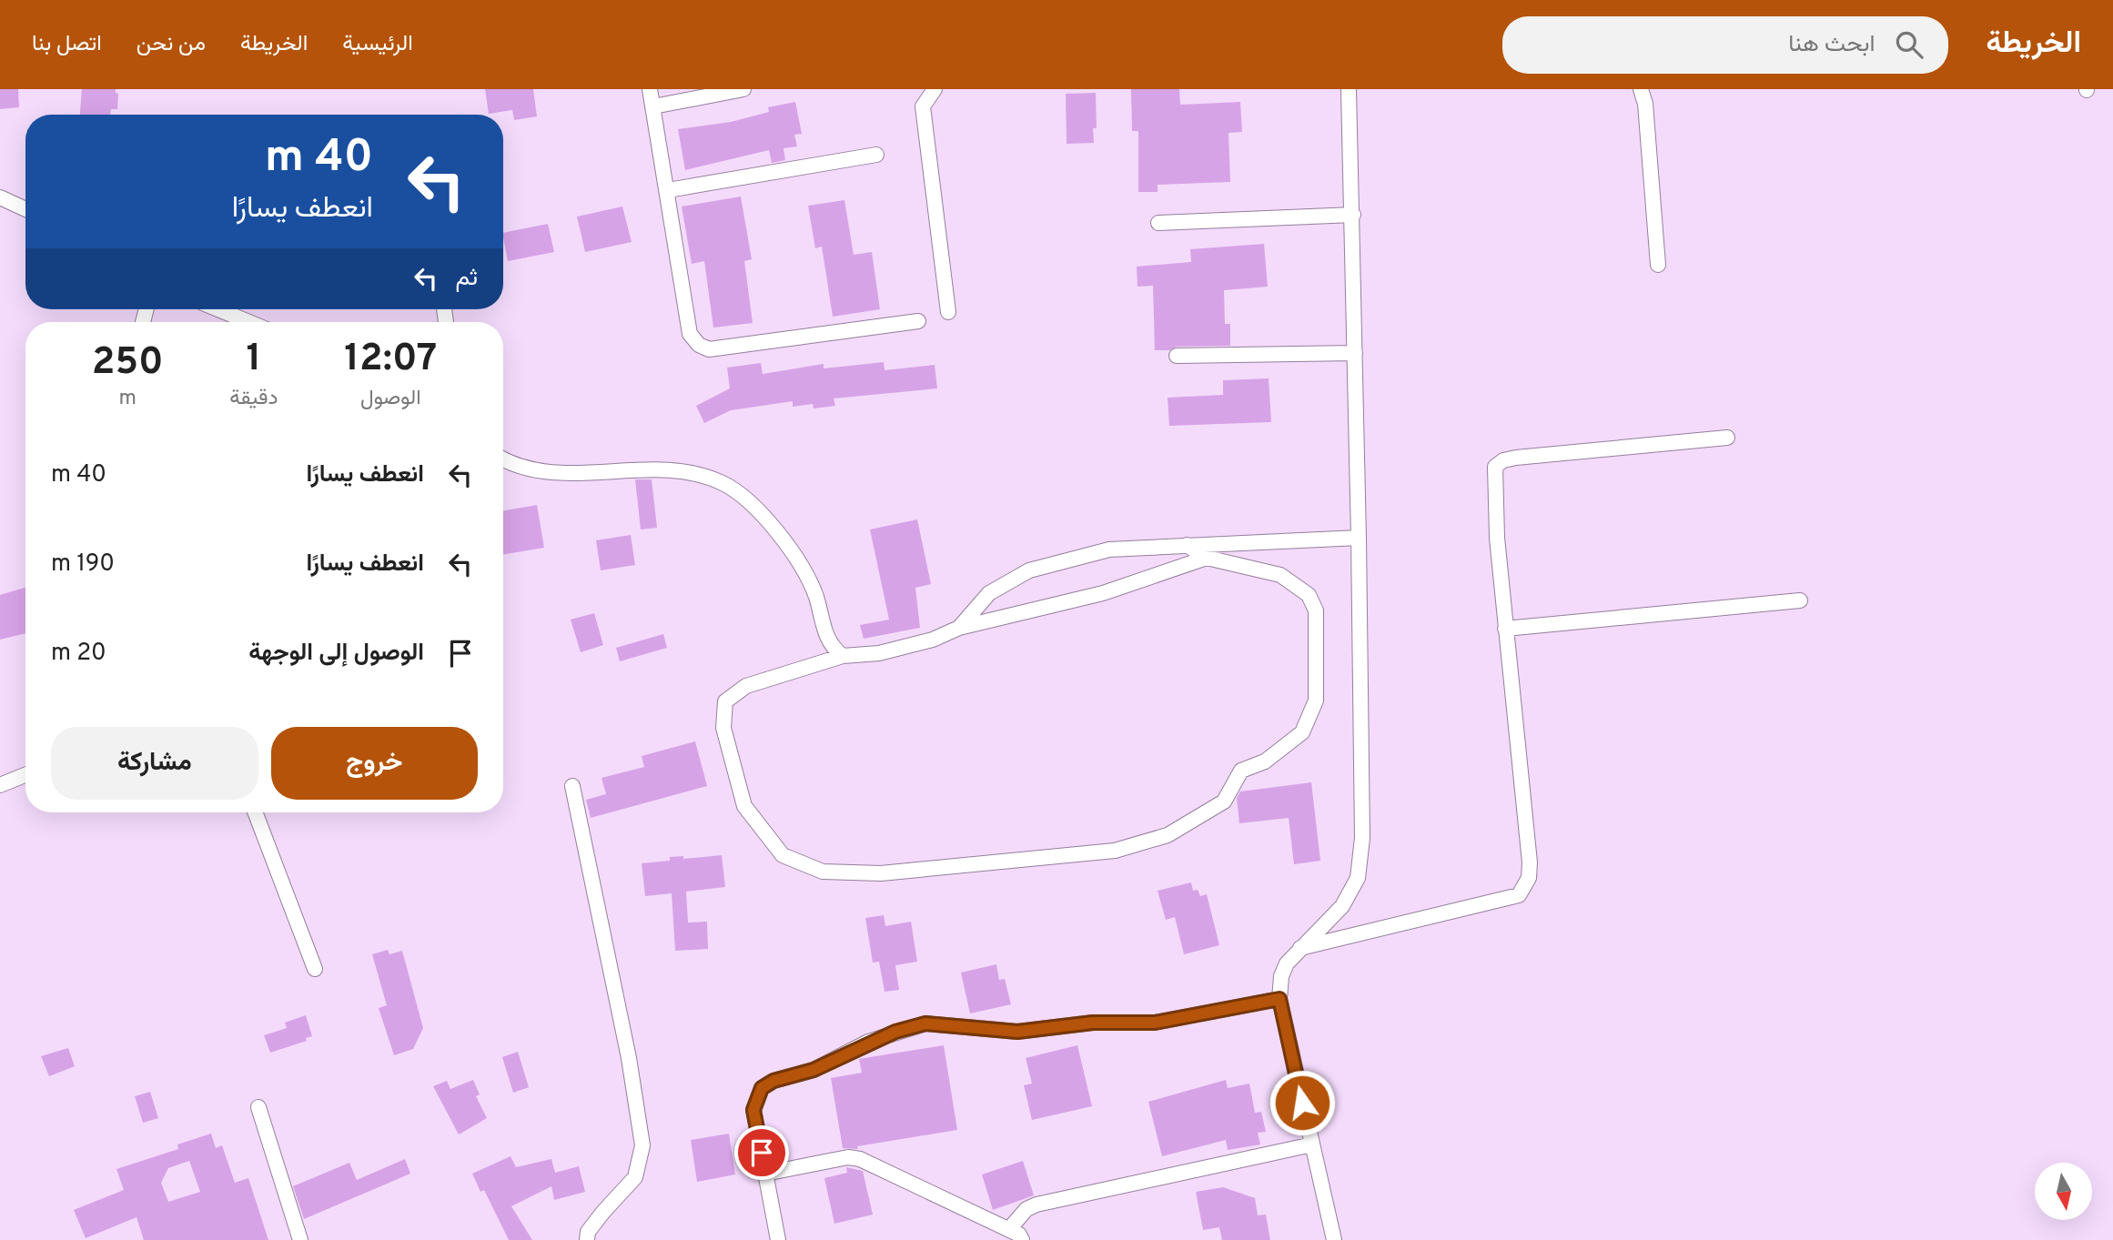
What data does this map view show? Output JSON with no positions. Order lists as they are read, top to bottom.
{
  "north": "bottom",
  "page": {
    "header": "الخريطة",
    "search": "ابحث هنا",
    "nav": [
      "الرئيسية",
      "الخريطة",
      "من نحن",
      "اتصل بنا"
    ],
    "turn": ["40 m", "انعطف يسارًا"],
    "then": "ثم",
    "eta": [
      "12:07",
      "الوصول",
      "1",
      "دقيقة",
      "250",
      "m"
    ],
    "list": [
      {
        "name": "انعطف يسارًا",
        "value": "40 m"
      },
      {
        "name": "انعطف يسارًا",
        "value": "190 m"
      },
      {
        "name": "الوصول إلى الوجهة",
        "value": "20 m"
      }
    ],
    "buttons": ["خروج", "مشاركة"]
  }
}
